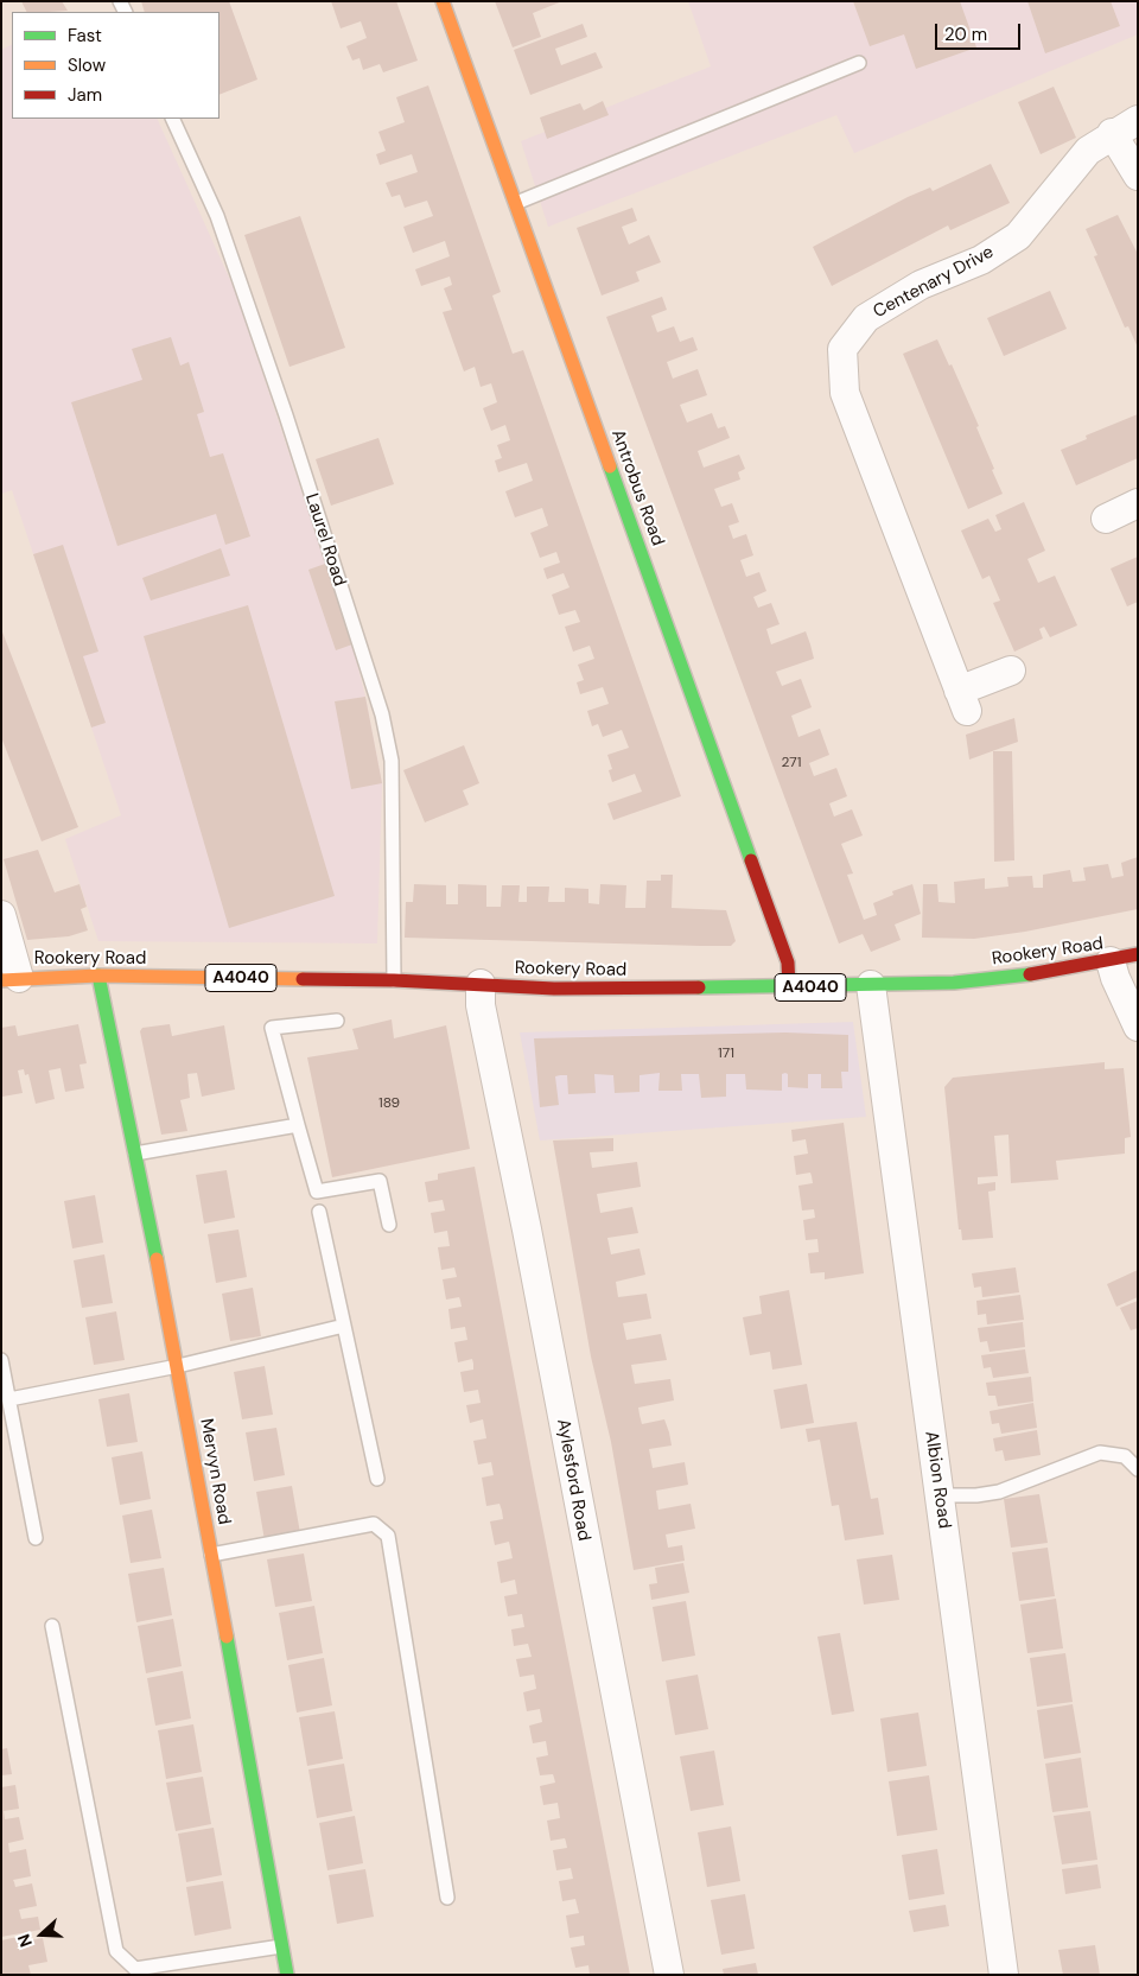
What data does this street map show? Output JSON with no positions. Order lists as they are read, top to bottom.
{
  "streets": {
    "street": [
      "Centenary Drive",
      "Antrobus Road",
      "Rookery Road",
      "A4040",
      "Mervyn Road",
      "Aylesford Road",
      "Albion Road"
    ],
    "lane": ["Laurel Road"]
  },
  "crossings": [
    ["Antrobus Road", "Rookery Road"],
    ["Laurel Road", "Rookery Road"],
    ["Rookery Road", "Mervyn Road"],
    ["Rookery Road", "Aylesford Road"],
    ["Rookery Road", "Albion Road"]
  ],
  "house_numbers": ["271", "171", "189"],
  "legend": ["Fast", "Slow", "Jam"],
  "scale_bar": "20 m",
  "north": "left"
}
